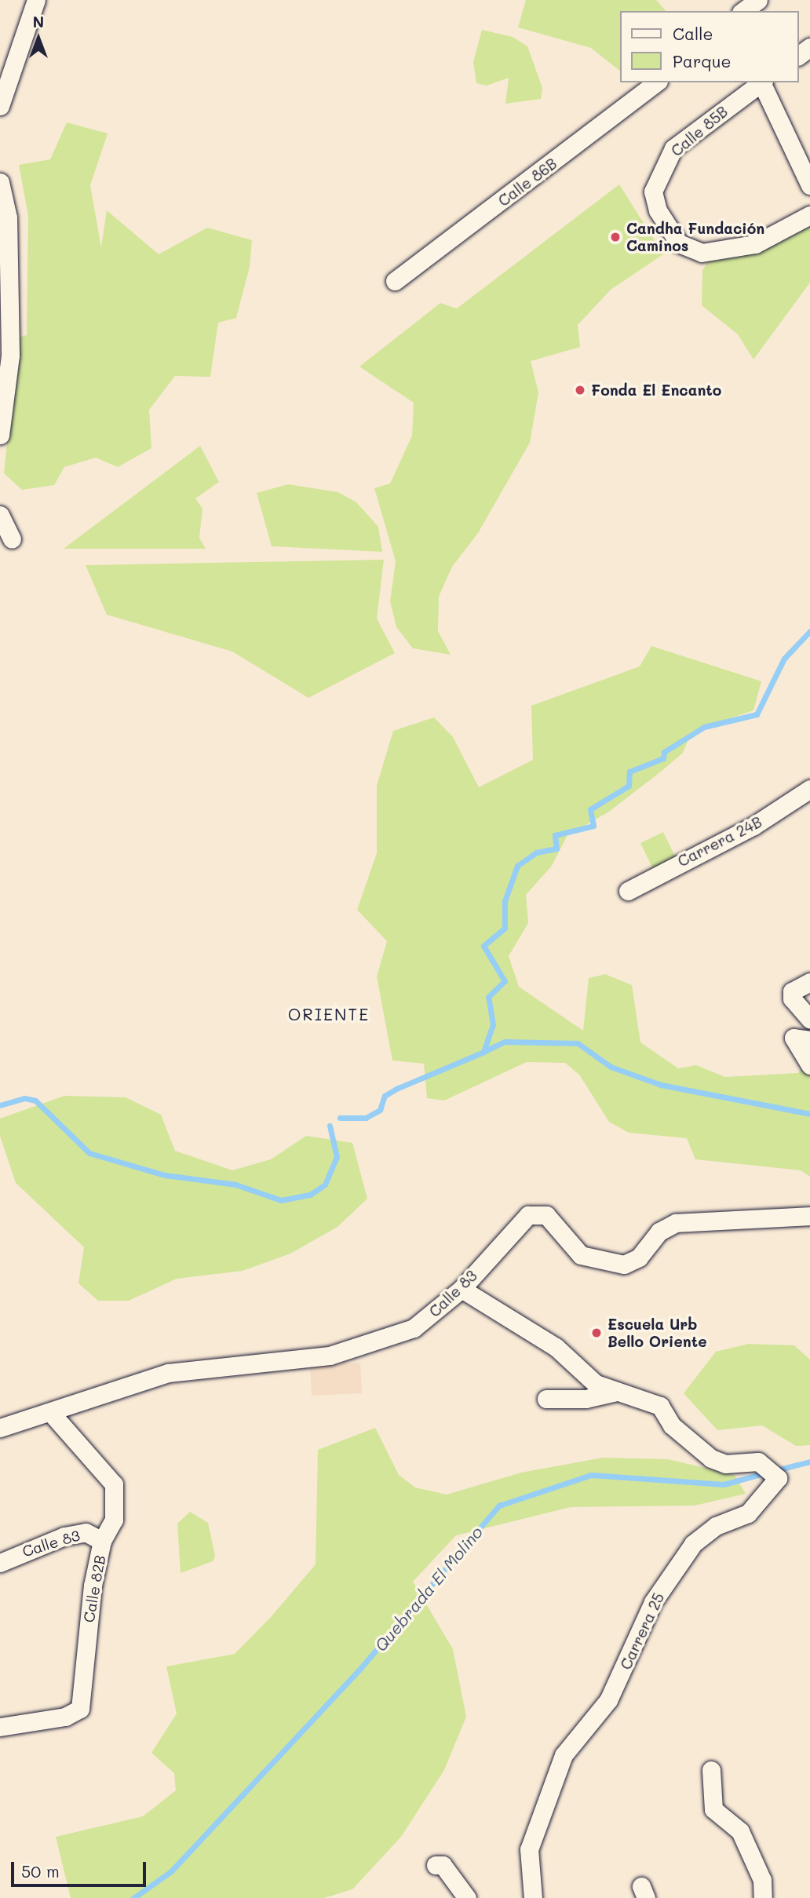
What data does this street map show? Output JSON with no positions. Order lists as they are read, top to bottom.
{
  "streets": {
    "street": [
      "Calle 85B",
      "Calle 86B",
      "Carrera 24B",
      "Calle 83",
      "Calle 82B",
      "Carrera 25"
    ]
  },
  "crossings": [
    ["Calle 83", "Calle 82B"],
    ["Calle 83", "Carrera 25"]
  ],
  "districts": ["ORIENTE"],
  "water": ["Quebrada El Molino"],
  "places": ["Candha Fundación Caminos", "Fonda El Encanto", "Escuela Urb Bello Oriente"],
  "legend": ["Calle", "Parque"],
  "scale_bar": "50 m",
  "north": "top"
}
